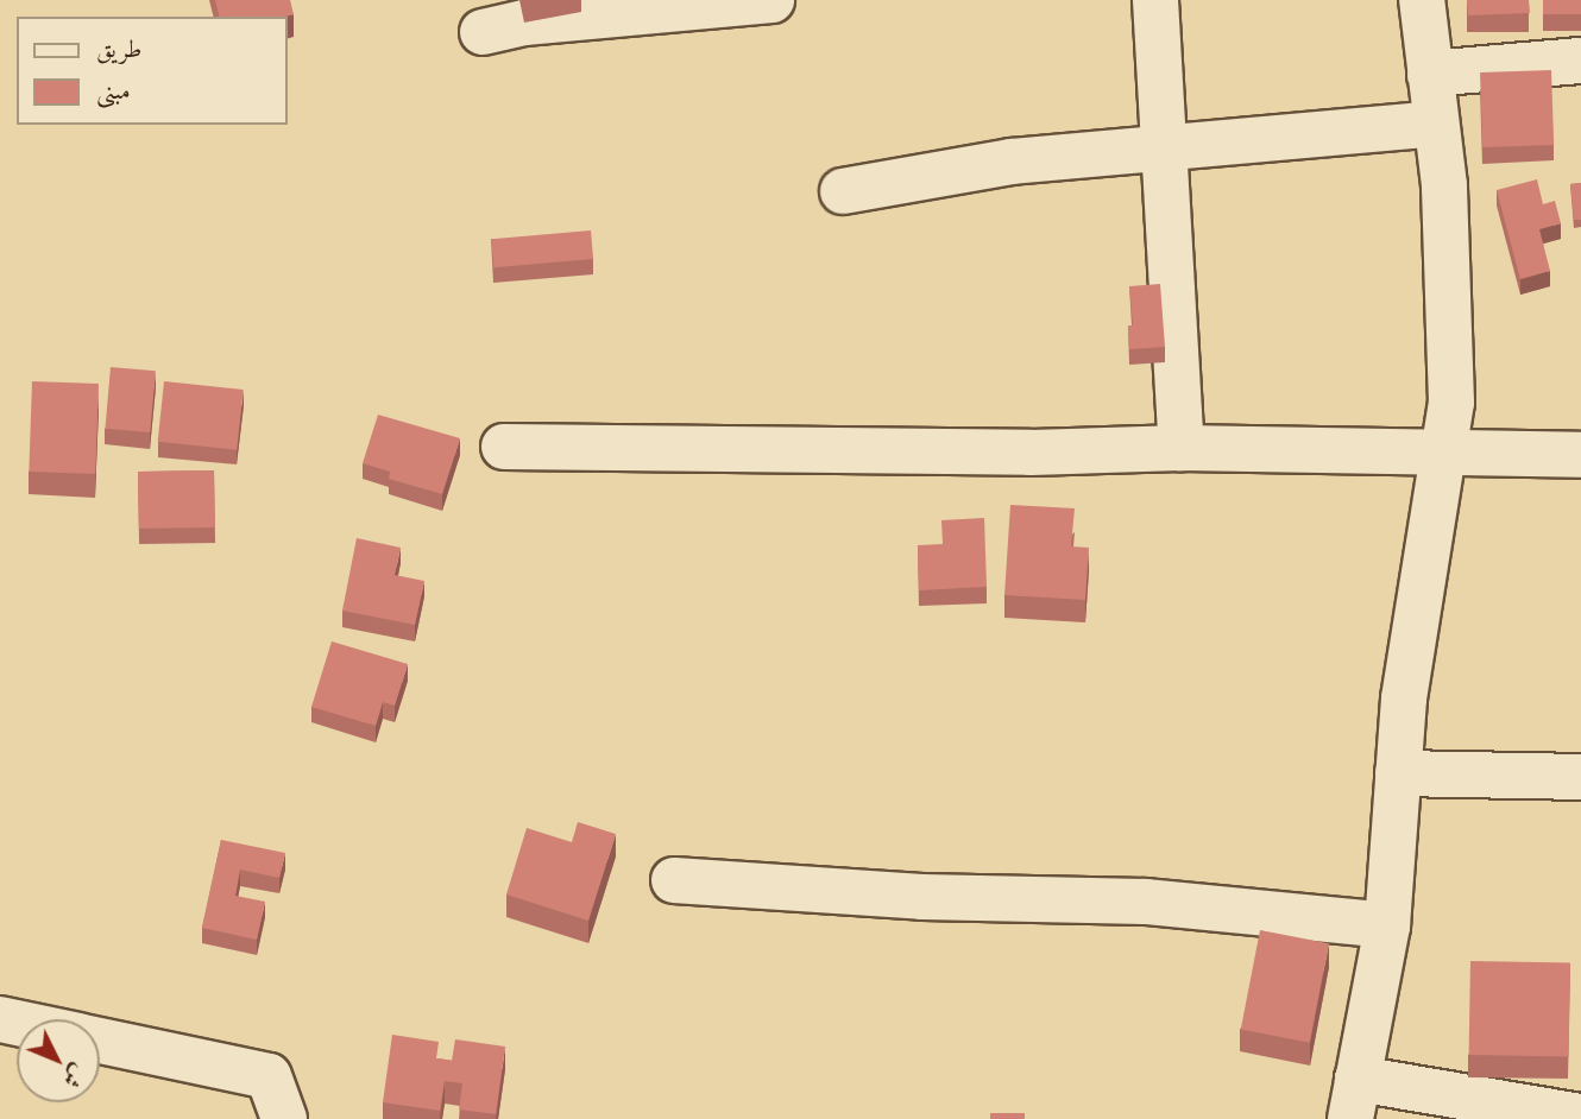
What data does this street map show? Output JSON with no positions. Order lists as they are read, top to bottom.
{
  "legend": ["طريق", "مبنى"],
  "north": "bottom right"
}
